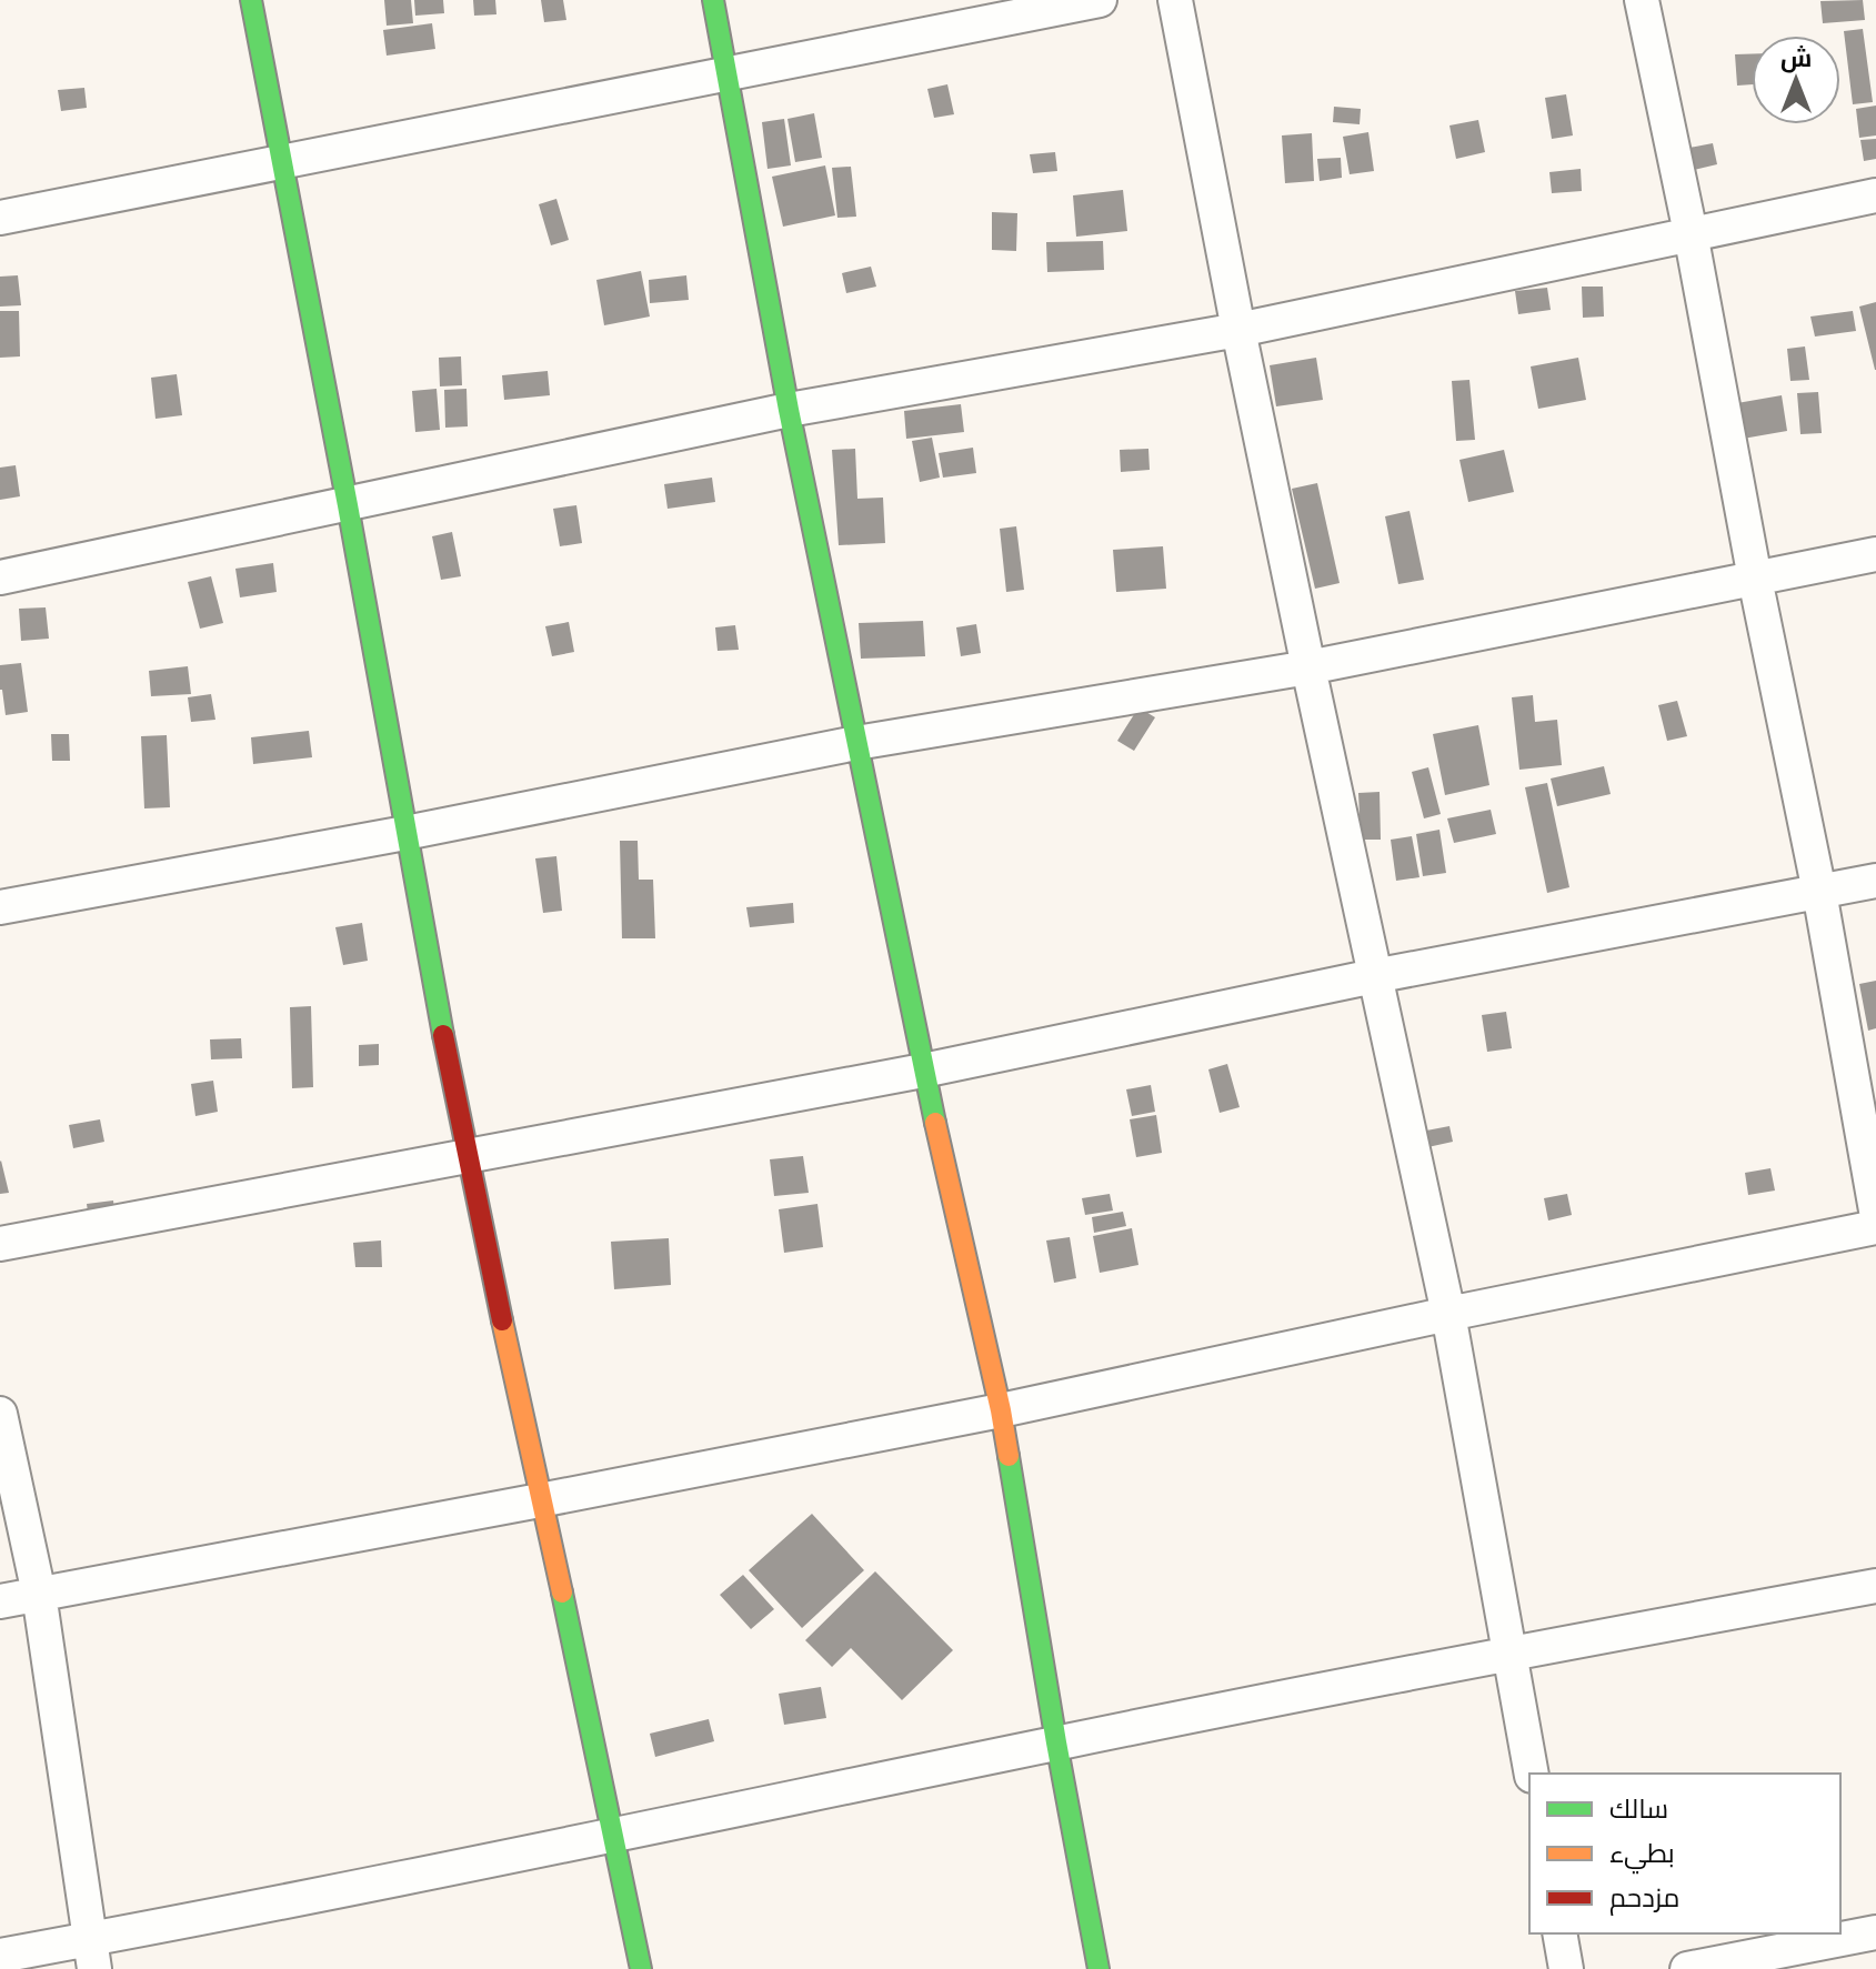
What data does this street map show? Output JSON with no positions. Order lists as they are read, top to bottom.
{
  "legend": ["سالك", "بطيء", "مزدحم"],
  "north": "top"
}
